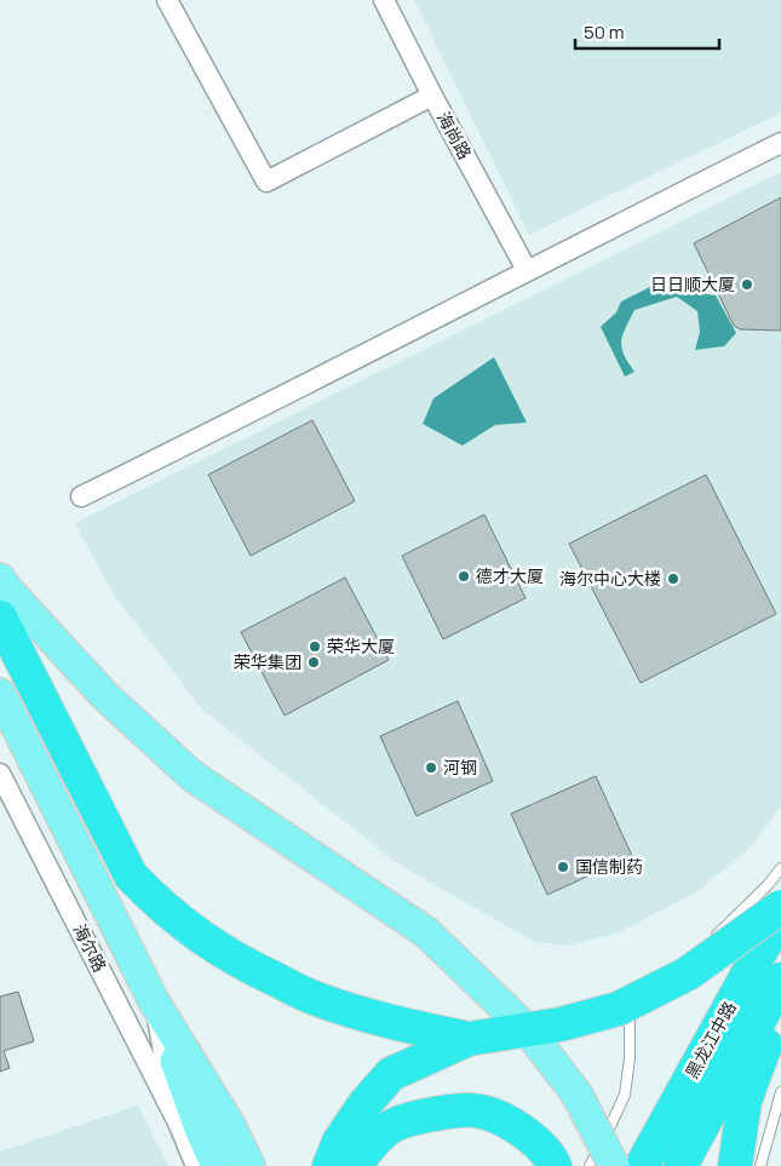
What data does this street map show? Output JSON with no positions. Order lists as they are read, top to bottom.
{
  "streets": {
    "highway": ["黑龙江中路"],
    "main road": ["海尔路"],
    "street": ["海尚路"]
  },
  "places": [
    "日日顺大厦",
    "德才大厦",
    "海尔中心大楼",
    "荣华大厦",
    "荣华集团",
    "河钢",
    "国信制药"
  ],
  "scale_bar": "50 m"
}
